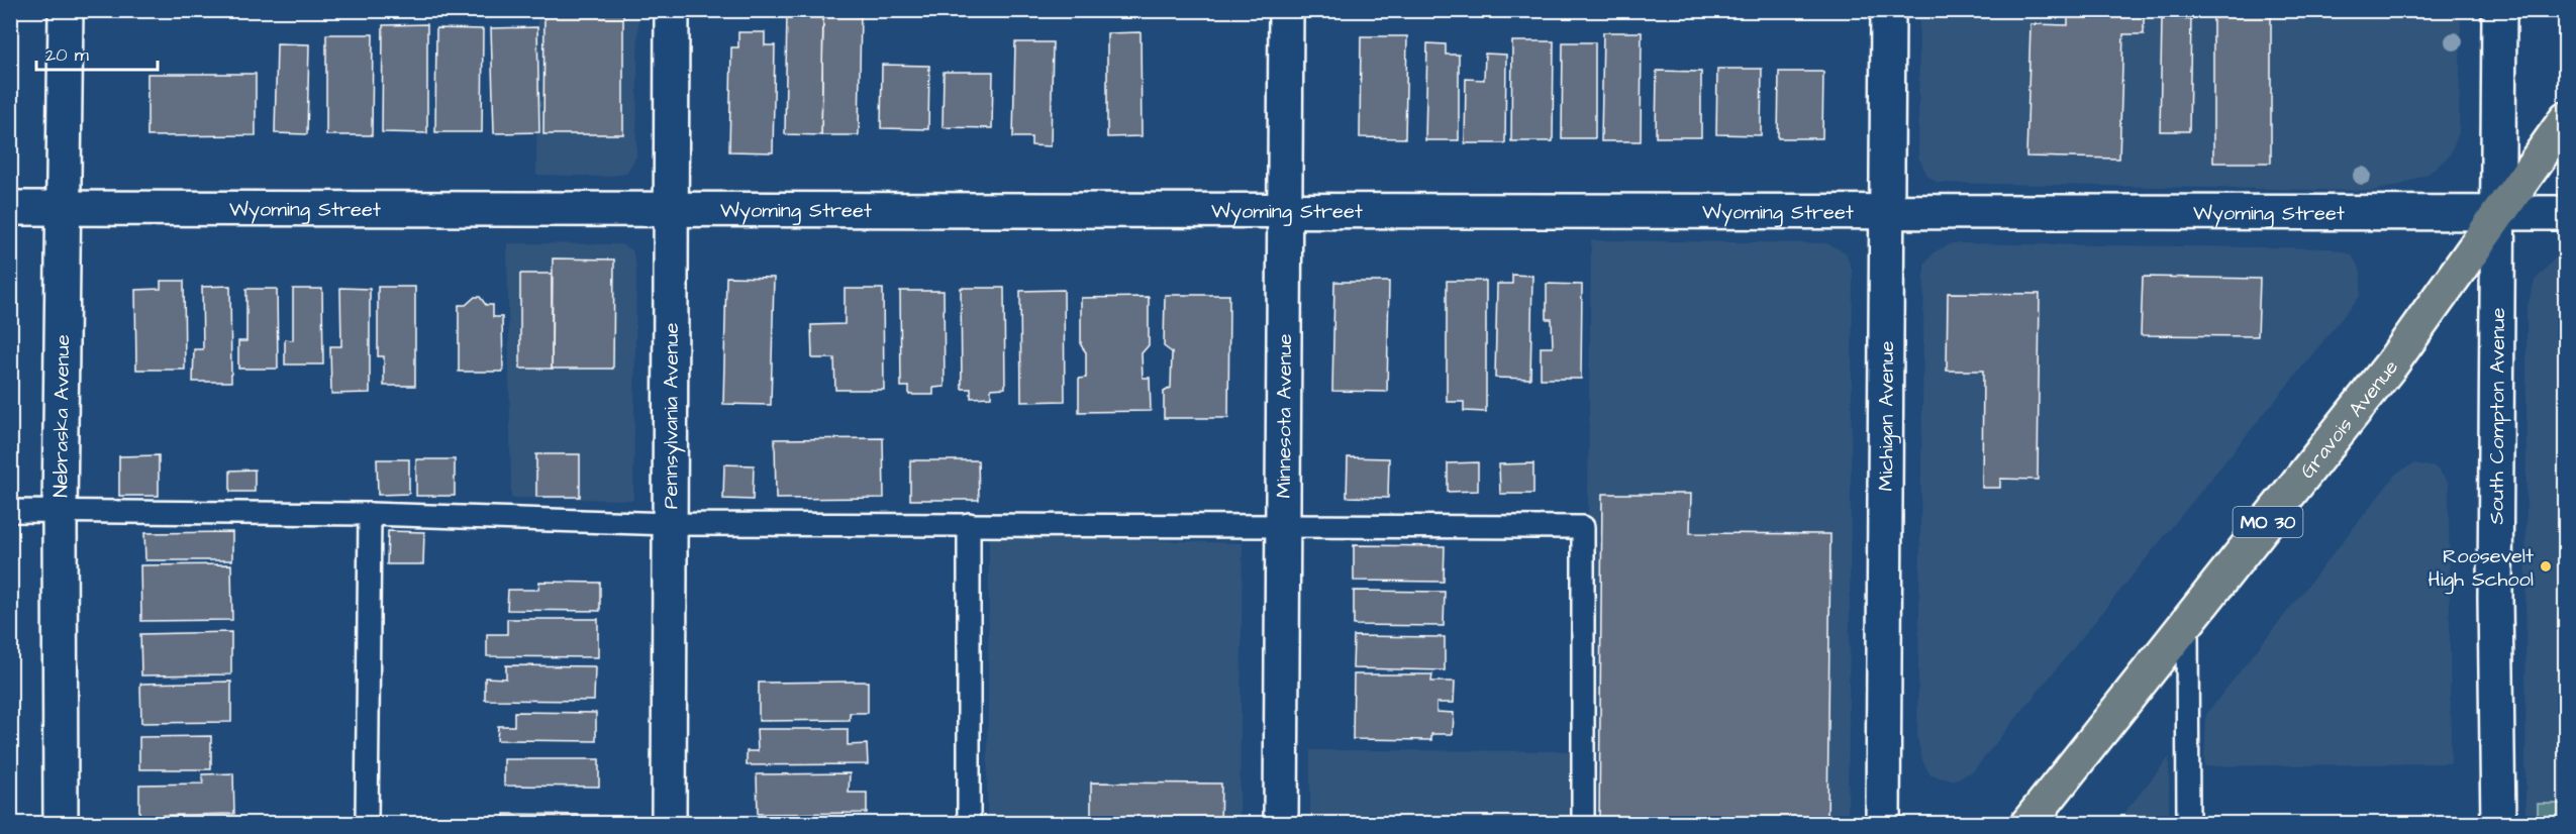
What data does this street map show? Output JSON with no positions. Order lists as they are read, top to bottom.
{
  "streets": {
    "main road": ["Gravois Avenue", "MO 30"],
    "street": [
      "Wyoming Street",
      "Nebraska Avenue",
      "Pennsylvania Avenue",
      "Minnesota Avenue",
      "Michigan Avenue",
      "South Compton Avenue"
    ]
  },
  "crossings": [
    ["Wyoming Street", "Nebraska Avenue"],
    ["Wyoming Street", "Pennsylvania Avenue"],
    ["Wyoming Street", "Minnesota Avenue"],
    ["Wyoming Street", "Michigan Avenue"],
    ["Wyoming Street", "South Compton Avenue"],
    ["Wyoming Street", "Gravois Avenue"],
    ["South Compton Avenue", "Gravois Avenue"]
  ],
  "places": ["Roosevelt High School"],
  "scale_bar": "20 m"
}
